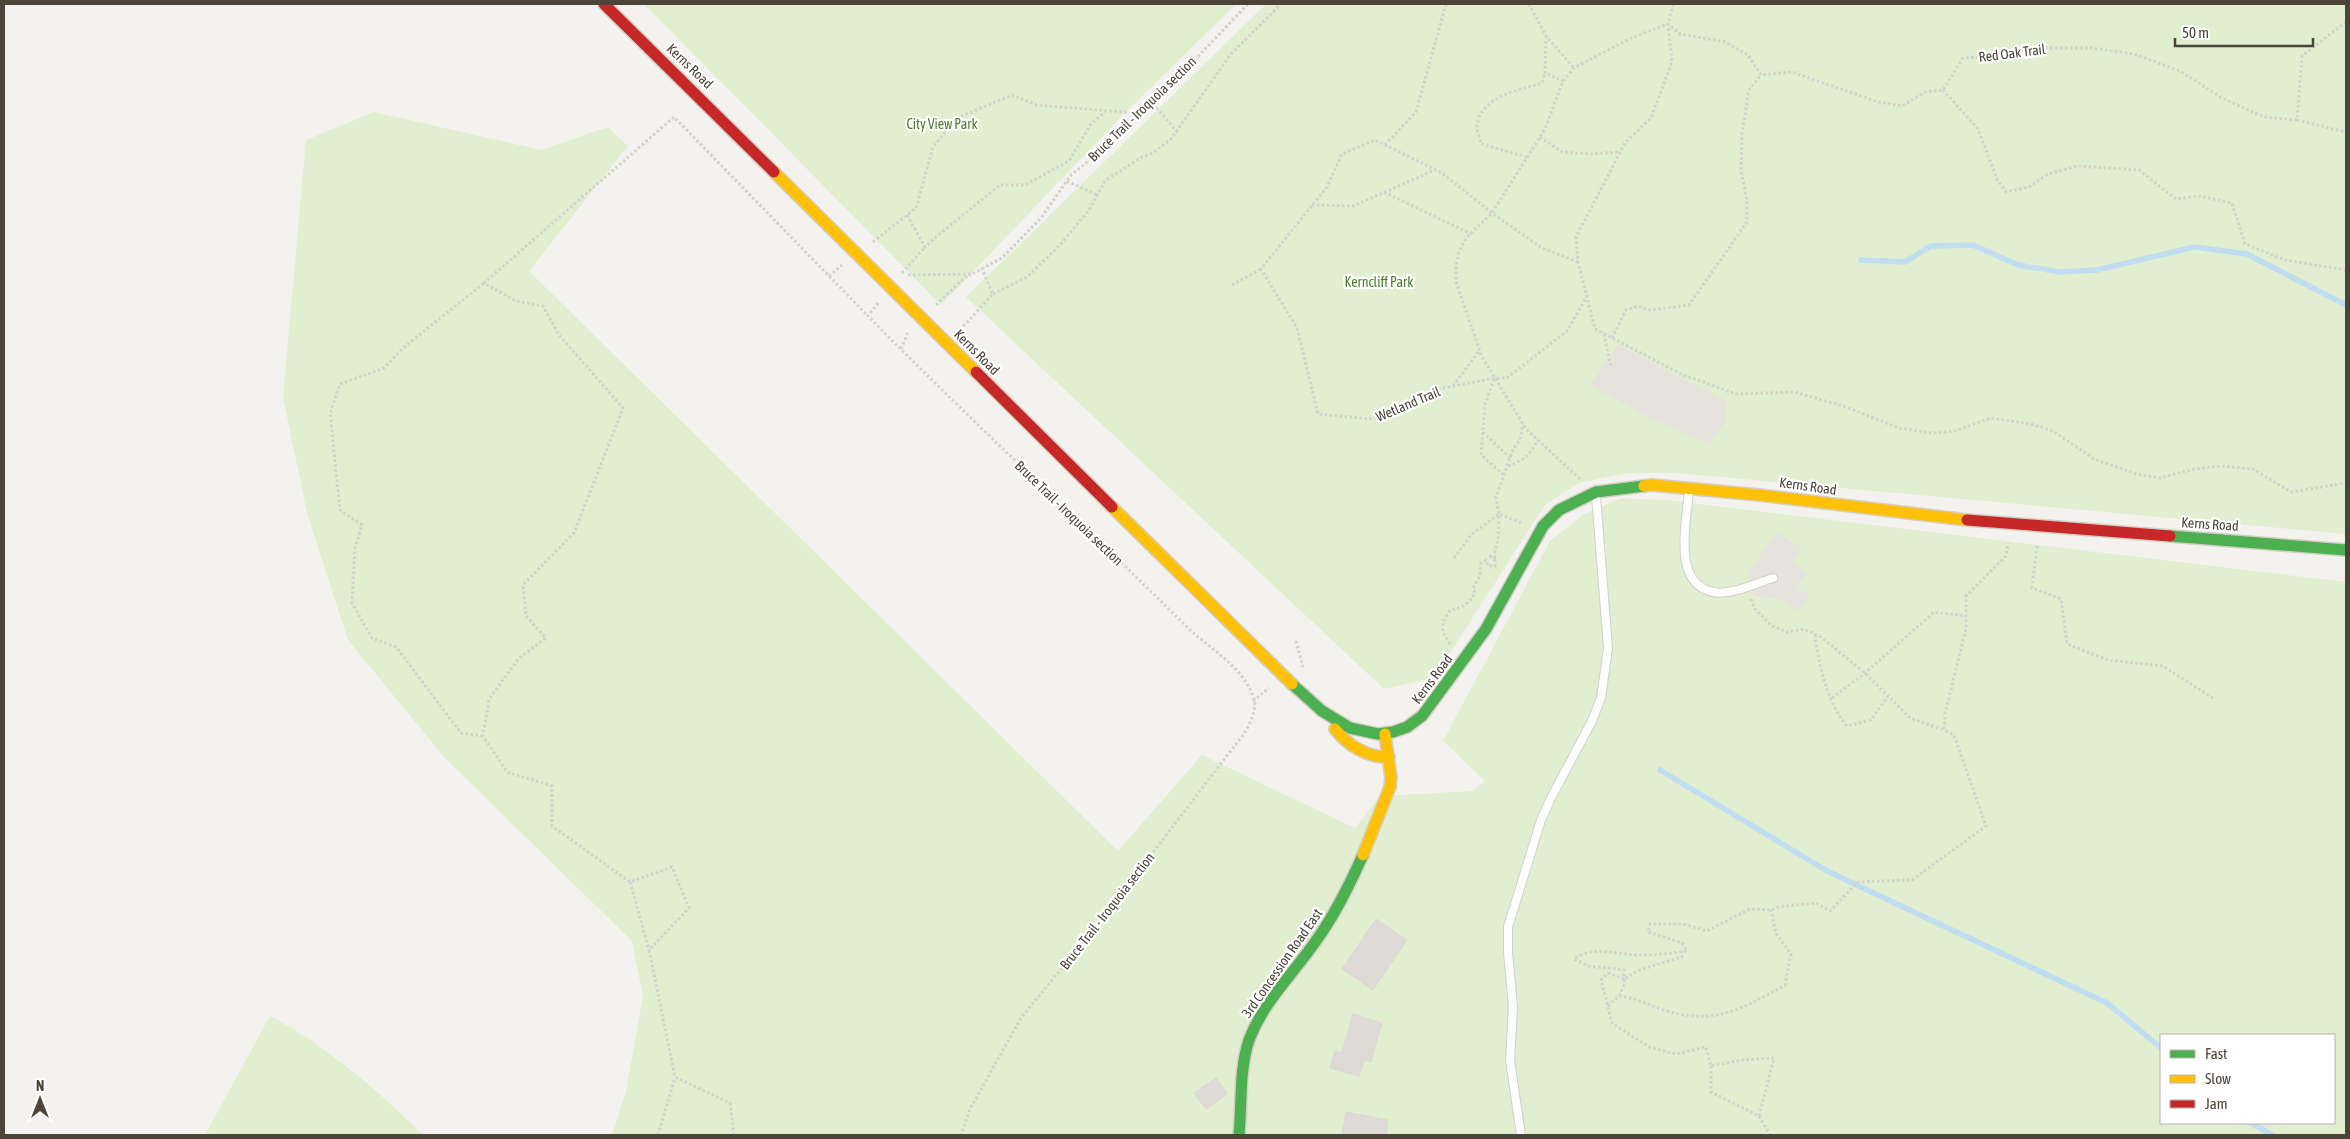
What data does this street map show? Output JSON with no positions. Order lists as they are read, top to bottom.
{
  "streets": {
    "street": ["Kerns Road", "3rd Concession Road East"],
    "path": ["Red Oak Trail", "Bruce Trail - Iroquoia section", "Wetland Trail"]
  },
  "crossings": [
    ["Kerns Road", "3rd Concession Road East"]
  ],
  "parks": ["City View Park", "Kerncliff Park"],
  "legend": ["Fast", "Slow", "Jam"],
  "scale_bar": "50 m",
  "north": "top"
}
